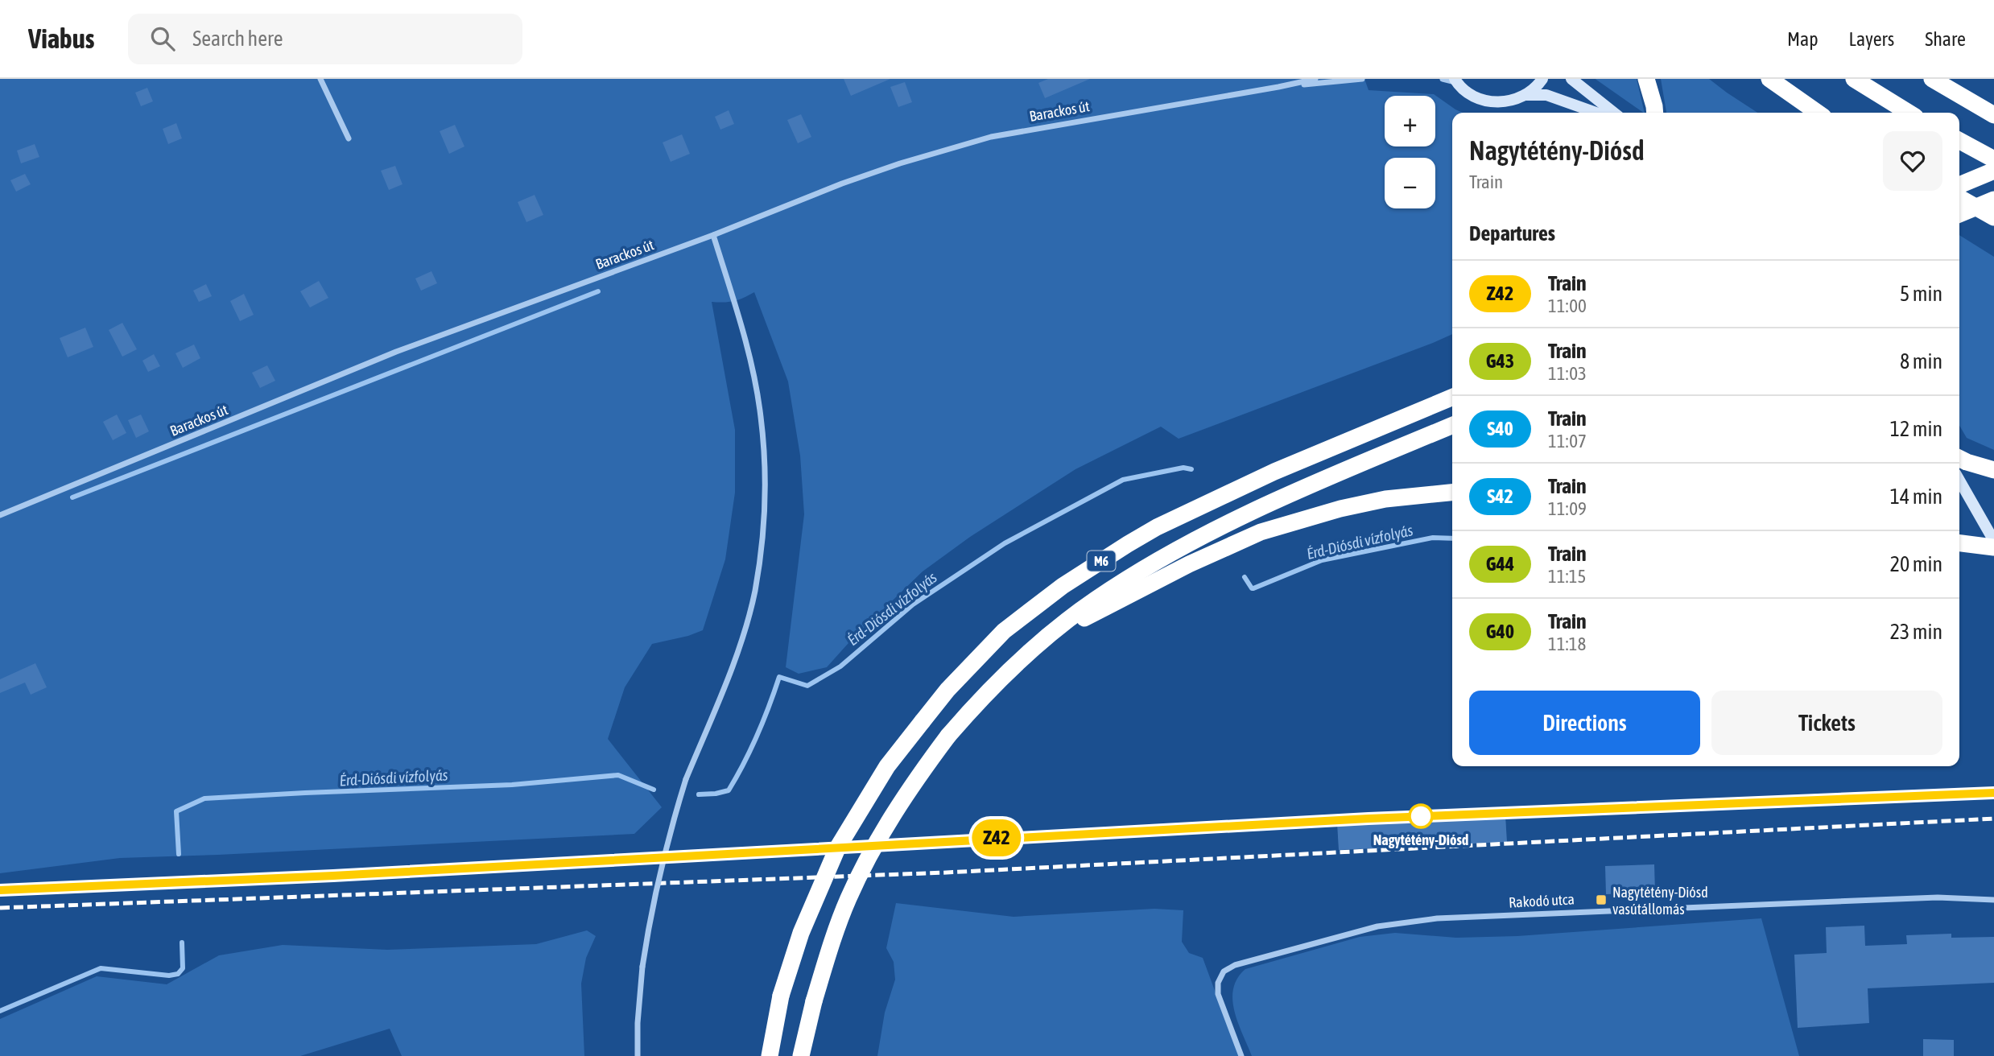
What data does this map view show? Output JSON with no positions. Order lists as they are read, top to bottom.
{
  "streets": {
    "highway": ["M6"],
    "street": ["Barackos út", "Rakodó utca"]
  },
  "water": ["Érd-Diósdi vízfolyás"],
  "places": {
    "other": ["Nagytétény-Diósd"],
    "transit": ["Nagytétény-Diósd vasútállomás"]
  },
  "page": {
    "header": "Viabus",
    "search": "Search here",
    "nav": ["Map", "Layers", "Share"],
    "on_map": "Z42",
    "map_buttons": ["+", "−"],
    "heading": [
      ["Nagytétény-Diósd", "Train"],
      "Departures"
    ],
    "list": [
      {
        "mark": "Z42",
        "name": "Train",
        "note": "11:00",
        "value": "5 min"
      },
      {
        "mark": "G43",
        "name": "Train",
        "note": "11:03",
        "value": "8 min"
      },
      {
        "mark": "S40",
        "name": "Train",
        "note": "11:07",
        "value": "12 min"
      },
      {
        "mark": "S42",
        "name": "Train",
        "note": "11:09",
        "value": "14 min"
      },
      {
        "mark": "G44",
        "name": "Train",
        "note": "11:15",
        "value": "20 min"
      },
      {
        "mark": "G40",
        "name": "Train",
        "note": "11:18",
        "value": "23 min"
      }
    ],
    "buttons": ["Directions", "Tickets"]
  }
}
